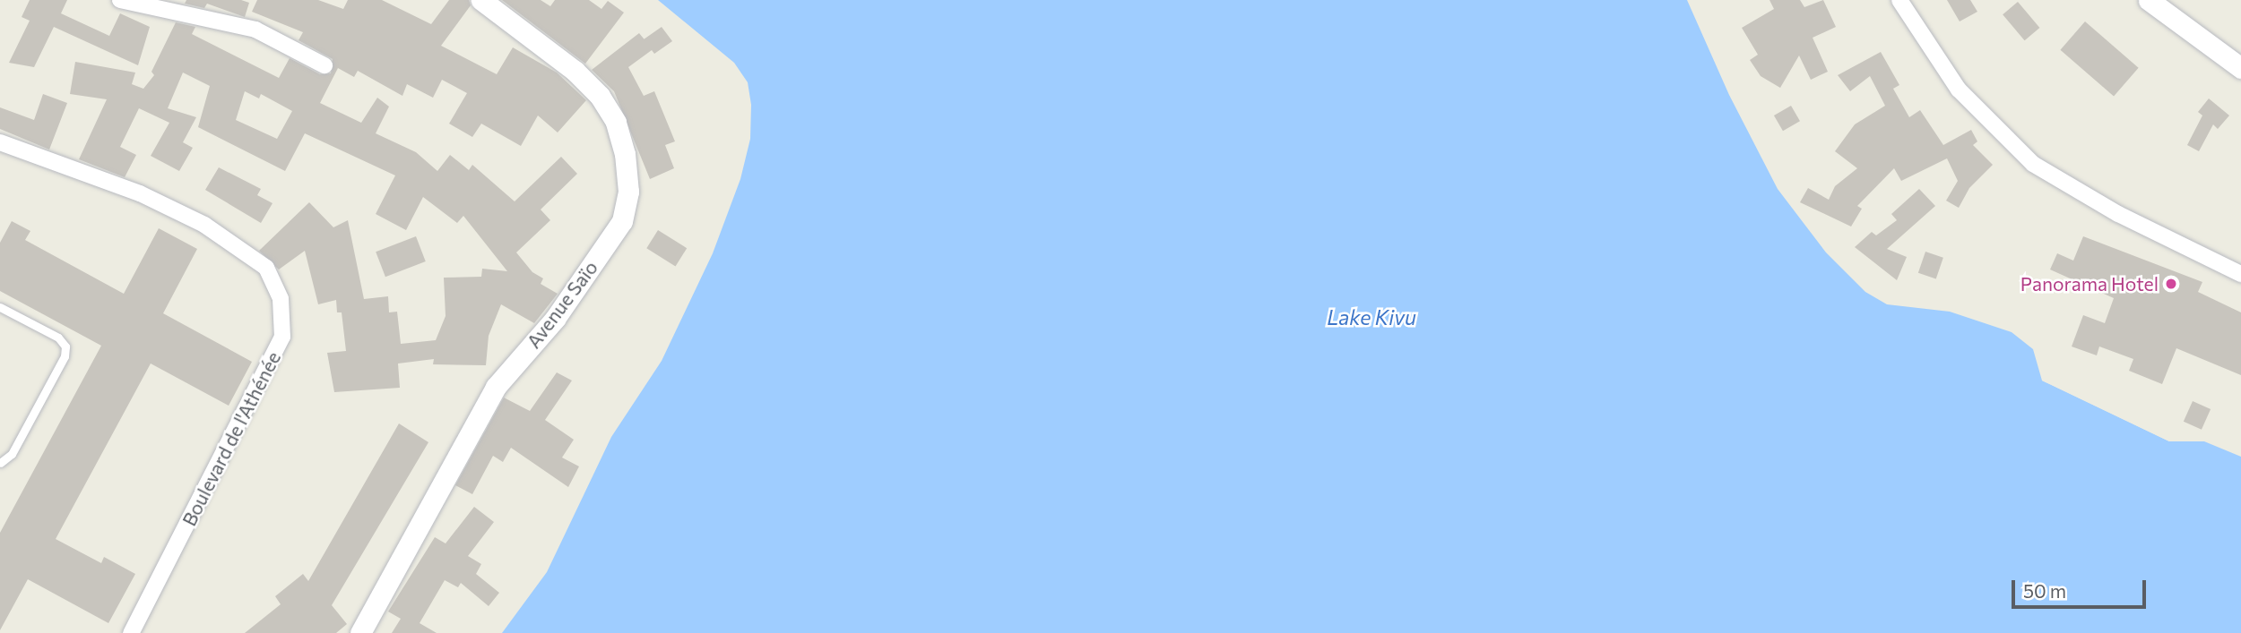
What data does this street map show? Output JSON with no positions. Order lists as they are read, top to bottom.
{
  "streets": {
    "street": ["Avenue Saïo", "Boulevard de l'Athénée"]
  },
  "water": ["Lake Kivu"],
  "places": ["Panorama Hotel"],
  "scale_bar": "50 m"
}
